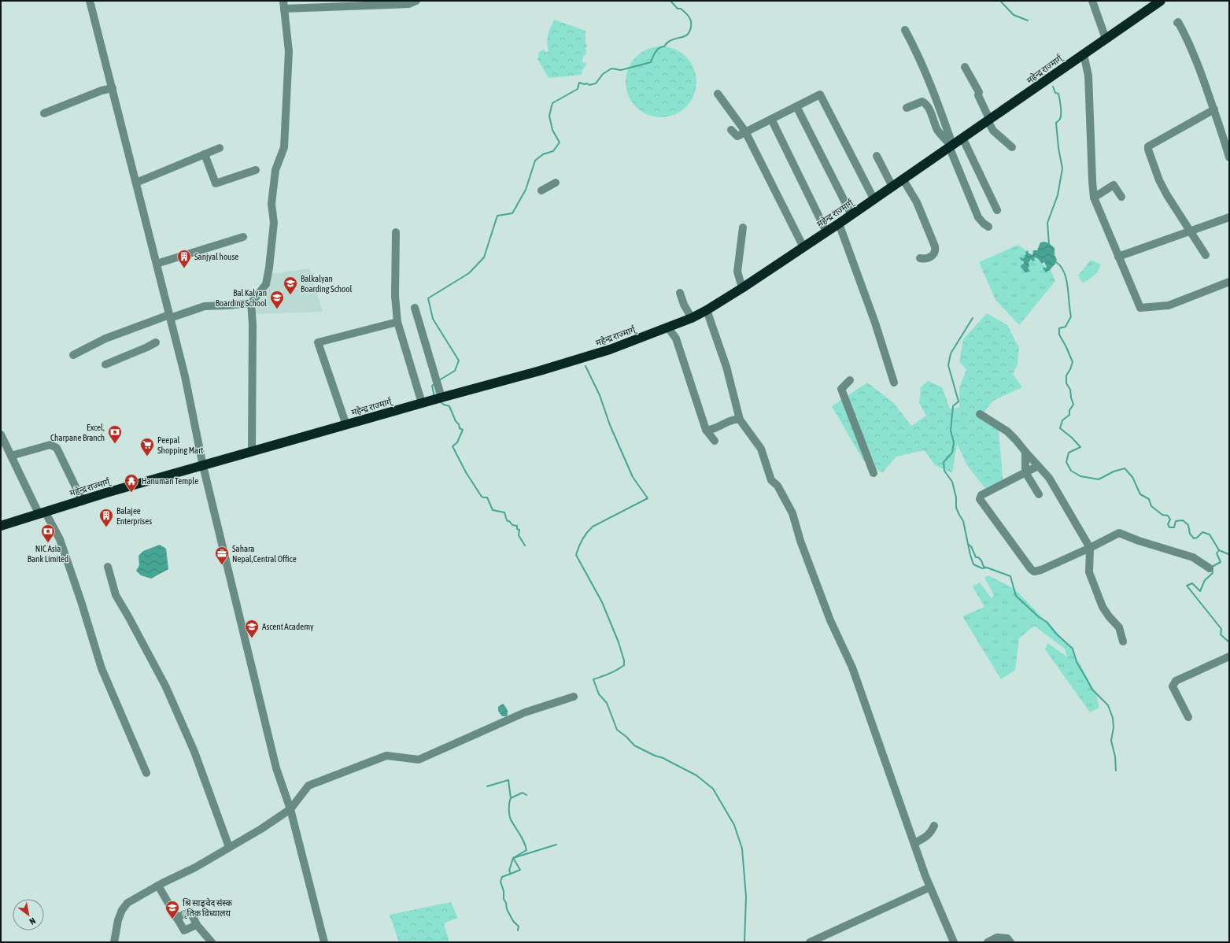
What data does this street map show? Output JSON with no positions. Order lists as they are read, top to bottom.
{
  "streets": {
    "highway": ["महेन्द्र राज्मार्ग्"]
  },
  "places": {
    "building": ["Sanjyal house", "Balajee Enterprises"],
    "school or university": [
      "Balkalyan Boarding School",
      "Bal Kalyan Boarding School",
      "Ascent Academy",
      "श्रि साङ्वेद संस्क ृतिक विध्यालय"
    ],
    "bank": ["Excel, Charpane Branch", "NIC Asia Bank Limited"],
    "supermarket": ["Peepal Shopping Mart"],
    "temple": ["Hanuman Temple"],
    "office": ["Sahara Nepal,Central Office"]
  },
  "north": "bottom right"
}
